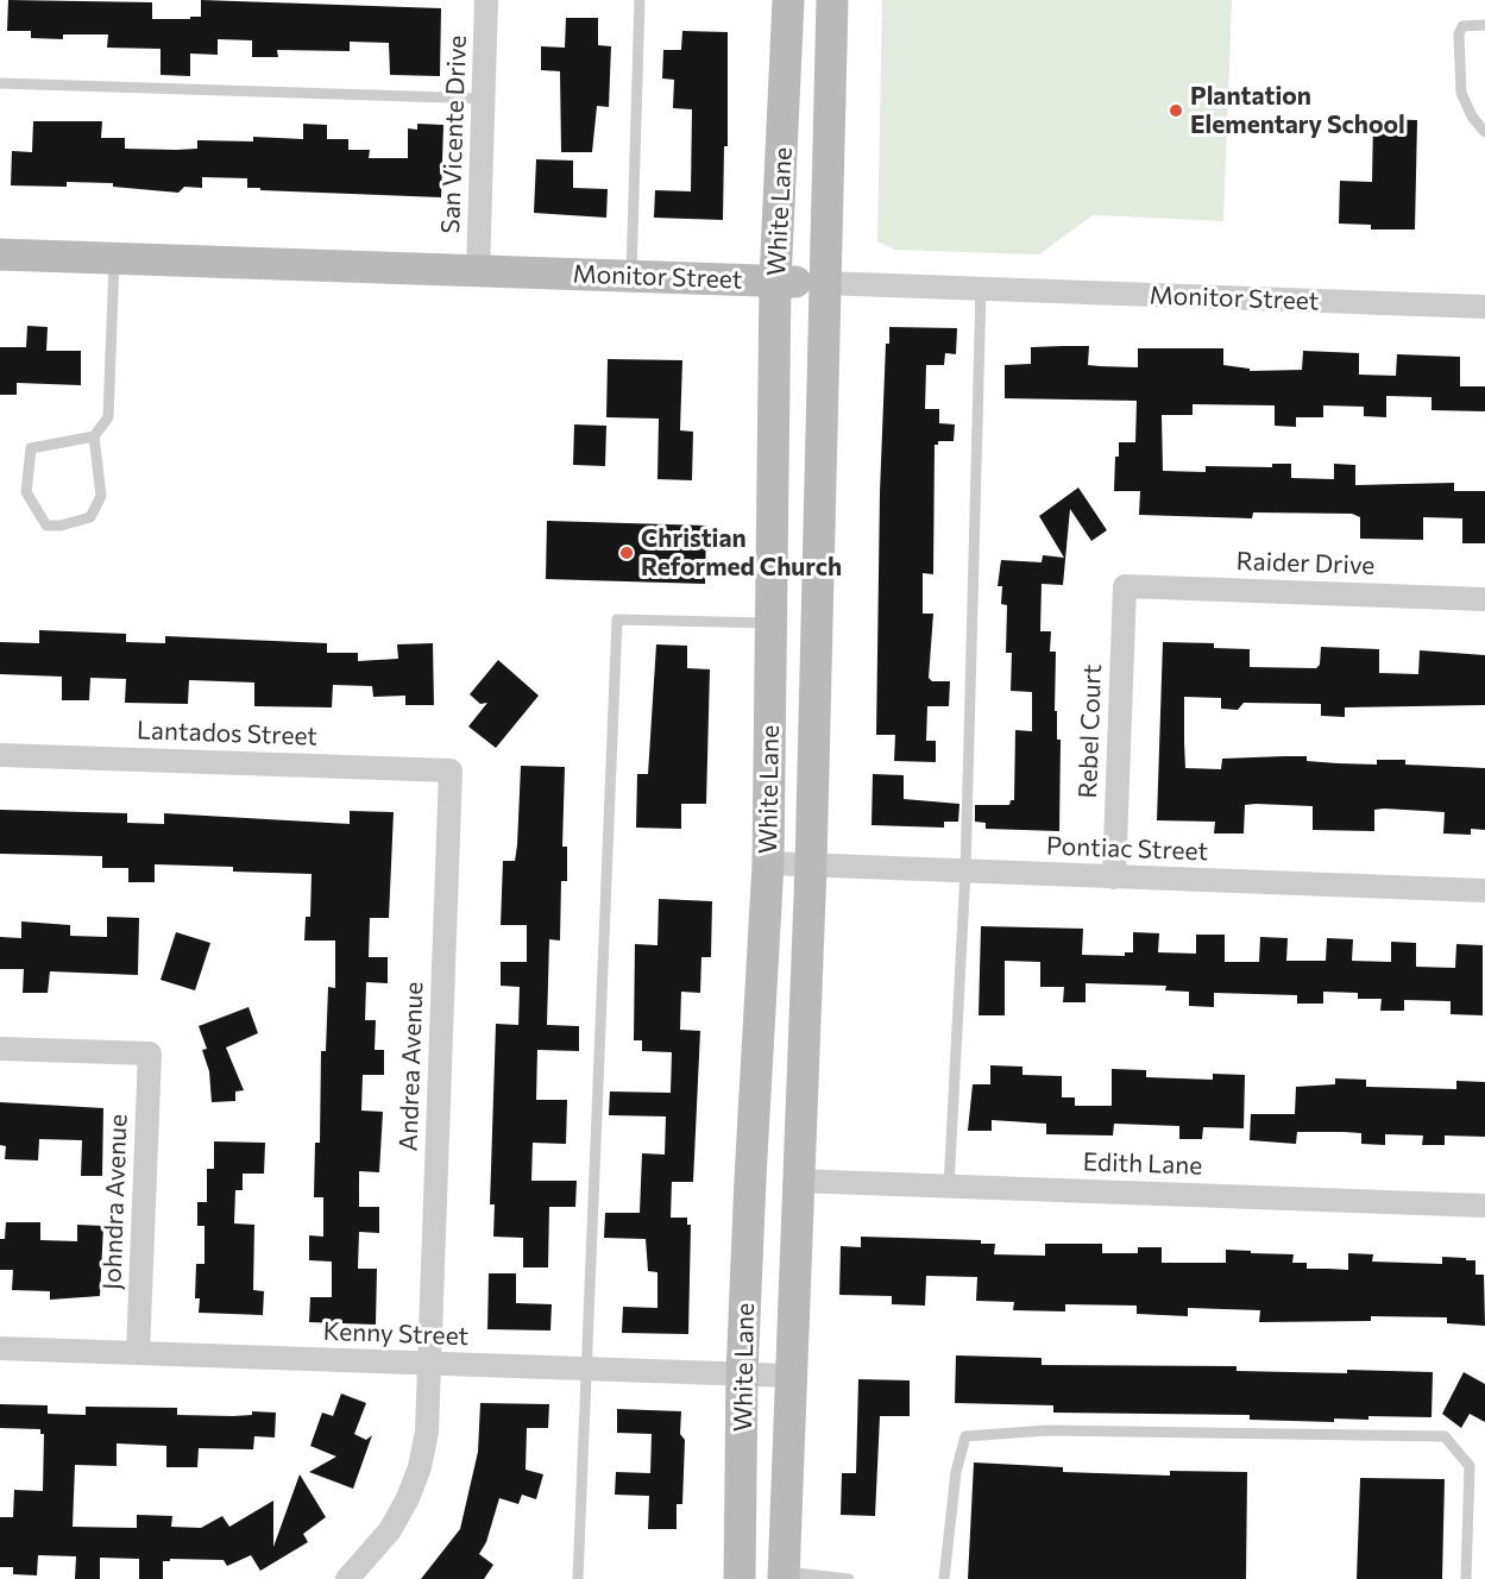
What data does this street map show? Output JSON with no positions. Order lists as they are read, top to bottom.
{
  "streets": {
    "main road": ["White Lane", "Monitor Street"],
    "street": [
      "San Vicente Drive",
      "Raider Drive",
      "Rebel Court",
      "Lantados Street",
      "Pontiac Street",
      "Andrea Avenue",
      "Edith Lane",
      "Johndra Avenue",
      "Kenny Street"
    ]
  },
  "crossings": [
    ["San Vicente Drive", "Monitor Street"],
    ["White Lane", "Monitor Street"],
    ["White Lane", "Pontiac Street"],
    ["White Lane", "Edith Lane"],
    ["White Lane", "Kenny Street"],
    ["Raider Drive", "Rebel Court"],
    ["Rebel Court", "Pontiac Street"],
    ["Lantados Street", "Andrea Avenue"],
    ["Andrea Avenue", "Kenny Street"],
    ["Johndra Avenue", "Kenny Street"]
  ],
  "places": ["Plantation Elementary School", "Christian Reformed Church"]
}
